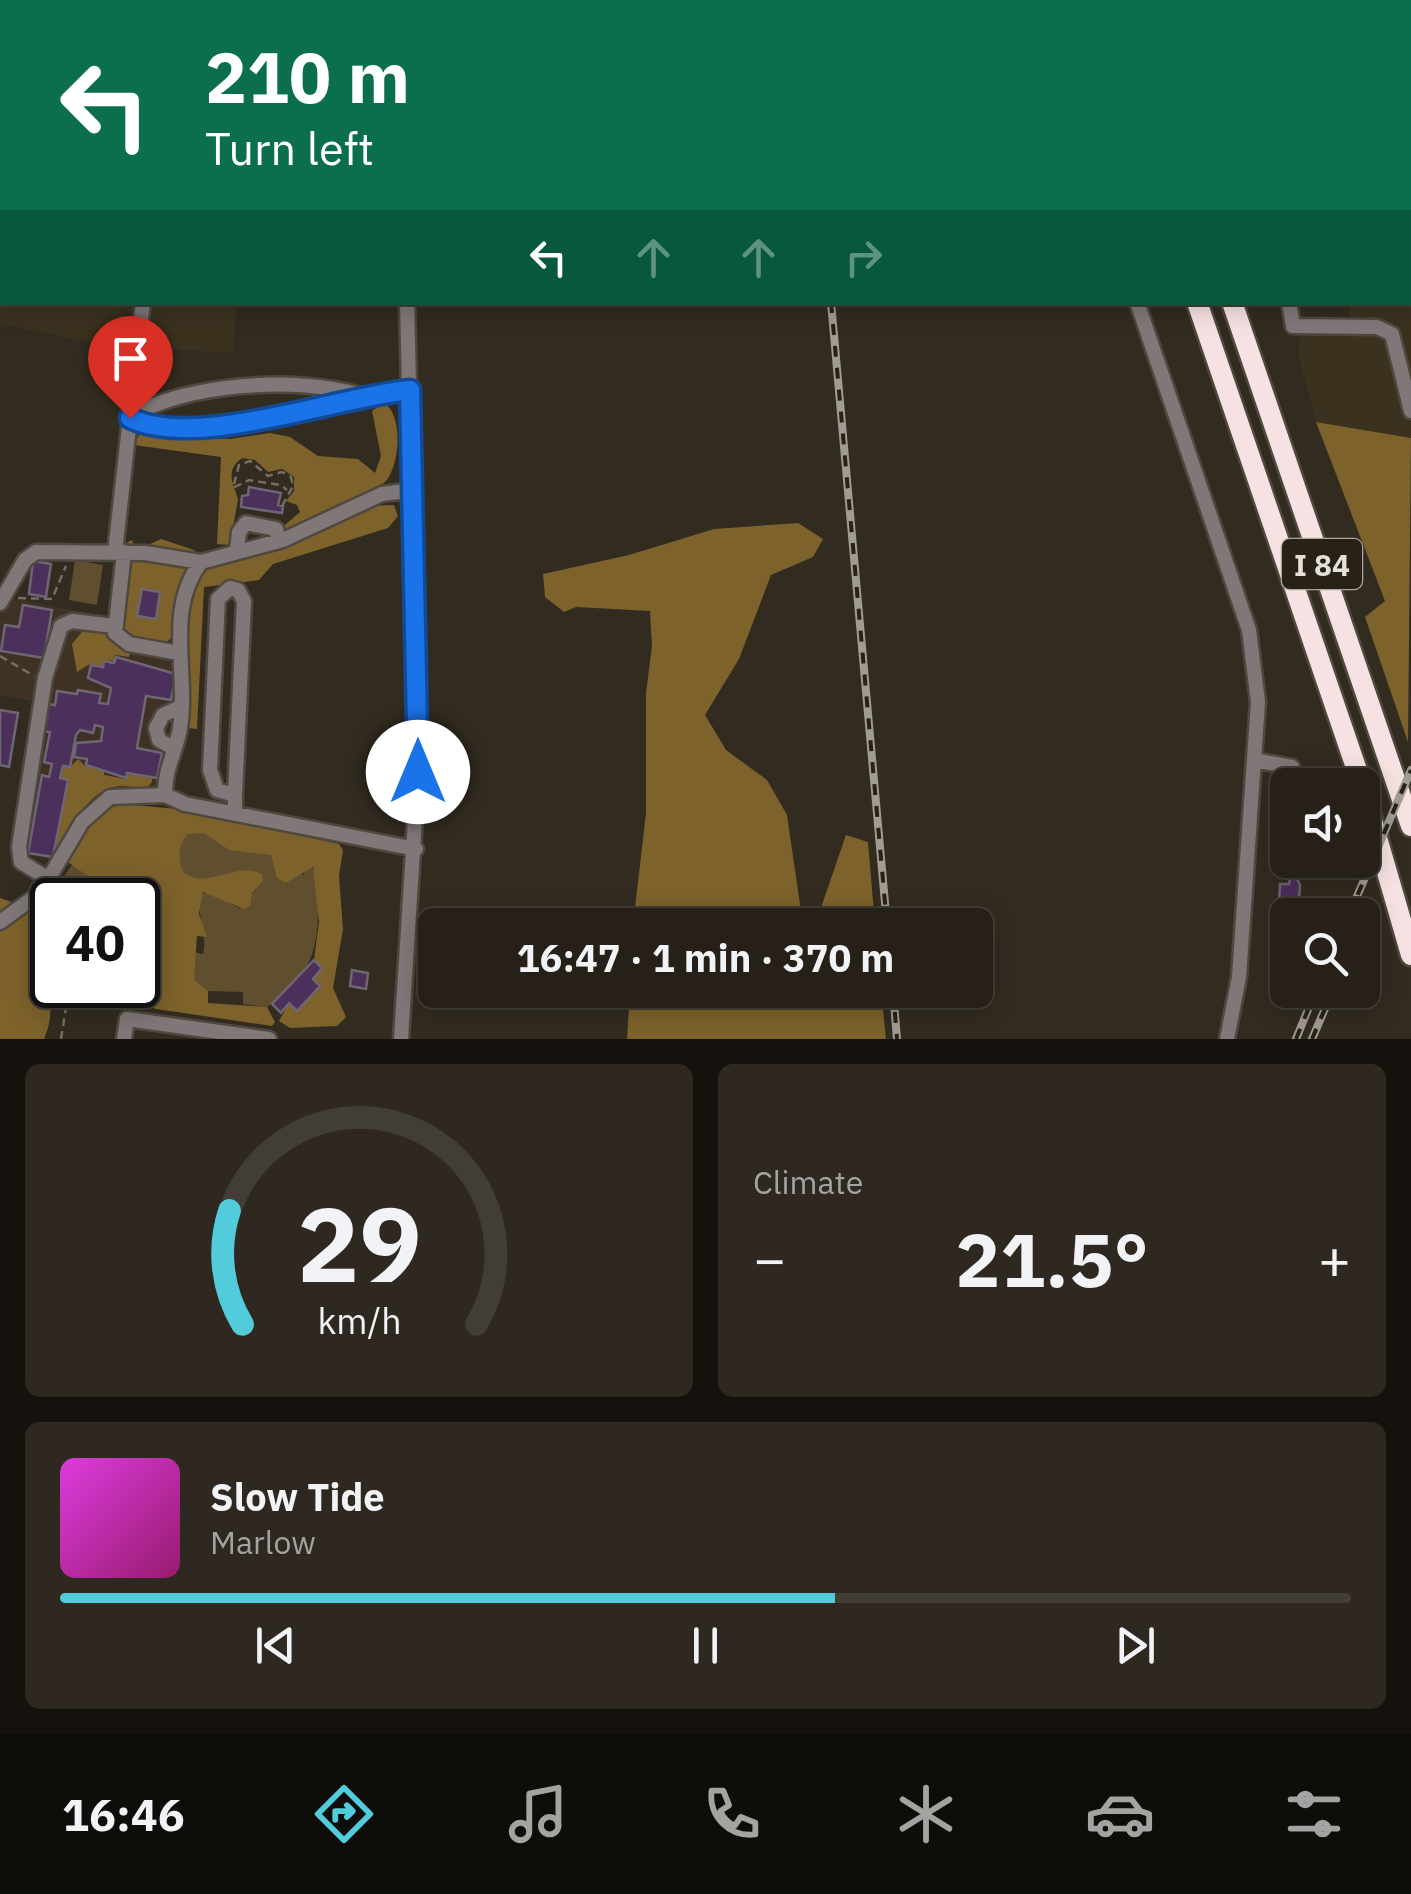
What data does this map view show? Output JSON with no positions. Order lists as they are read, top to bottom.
{
  "streets": {
    "highway": ["I 84"]
  },
  "page": {
    "turn": ["210 m", "Turn left"],
    "limit": "40",
    "trip": "16:47 · 1 min · 370 m",
    "tile": "Climate",
    "heat": ["−", "21.5°", "+"],
    "song": ["Slow Tide", "Marlow"],
    "tabs": "16:46",
    "gauge": ["29", "km/h"]
  }
}
